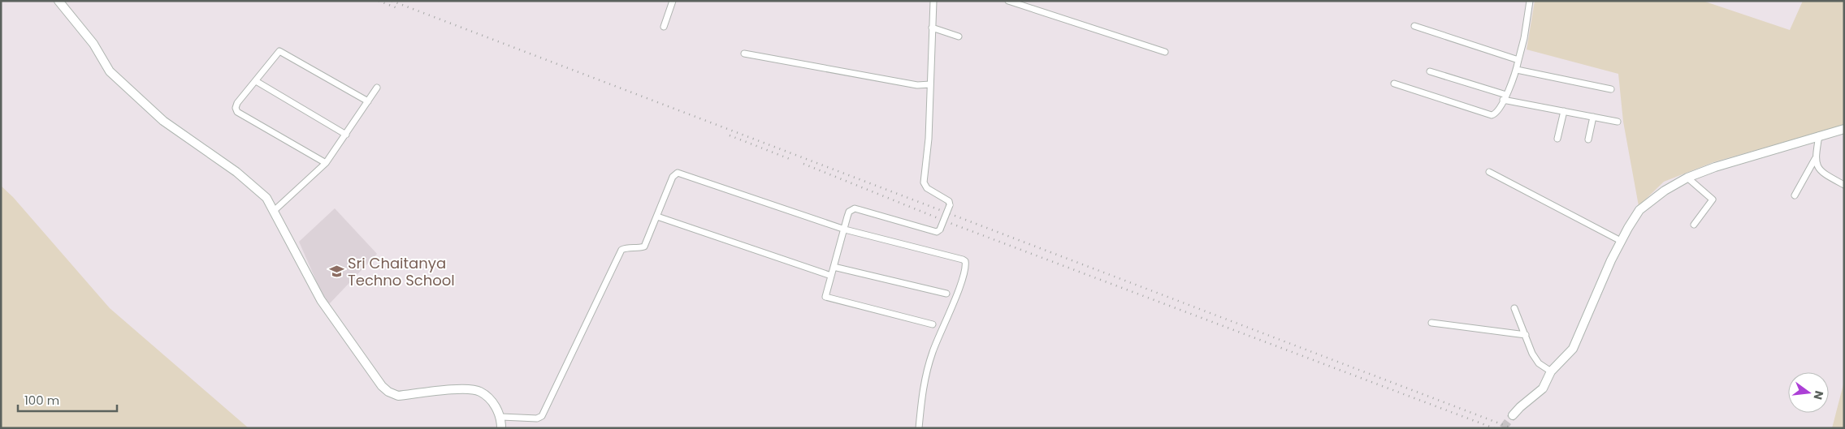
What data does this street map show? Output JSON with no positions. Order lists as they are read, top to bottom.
{
  "places": {
    "school or university": ["Sri Chaitanya Techno School"]
  },
  "scale_bar": "100 m",
  "north": "right"
}
